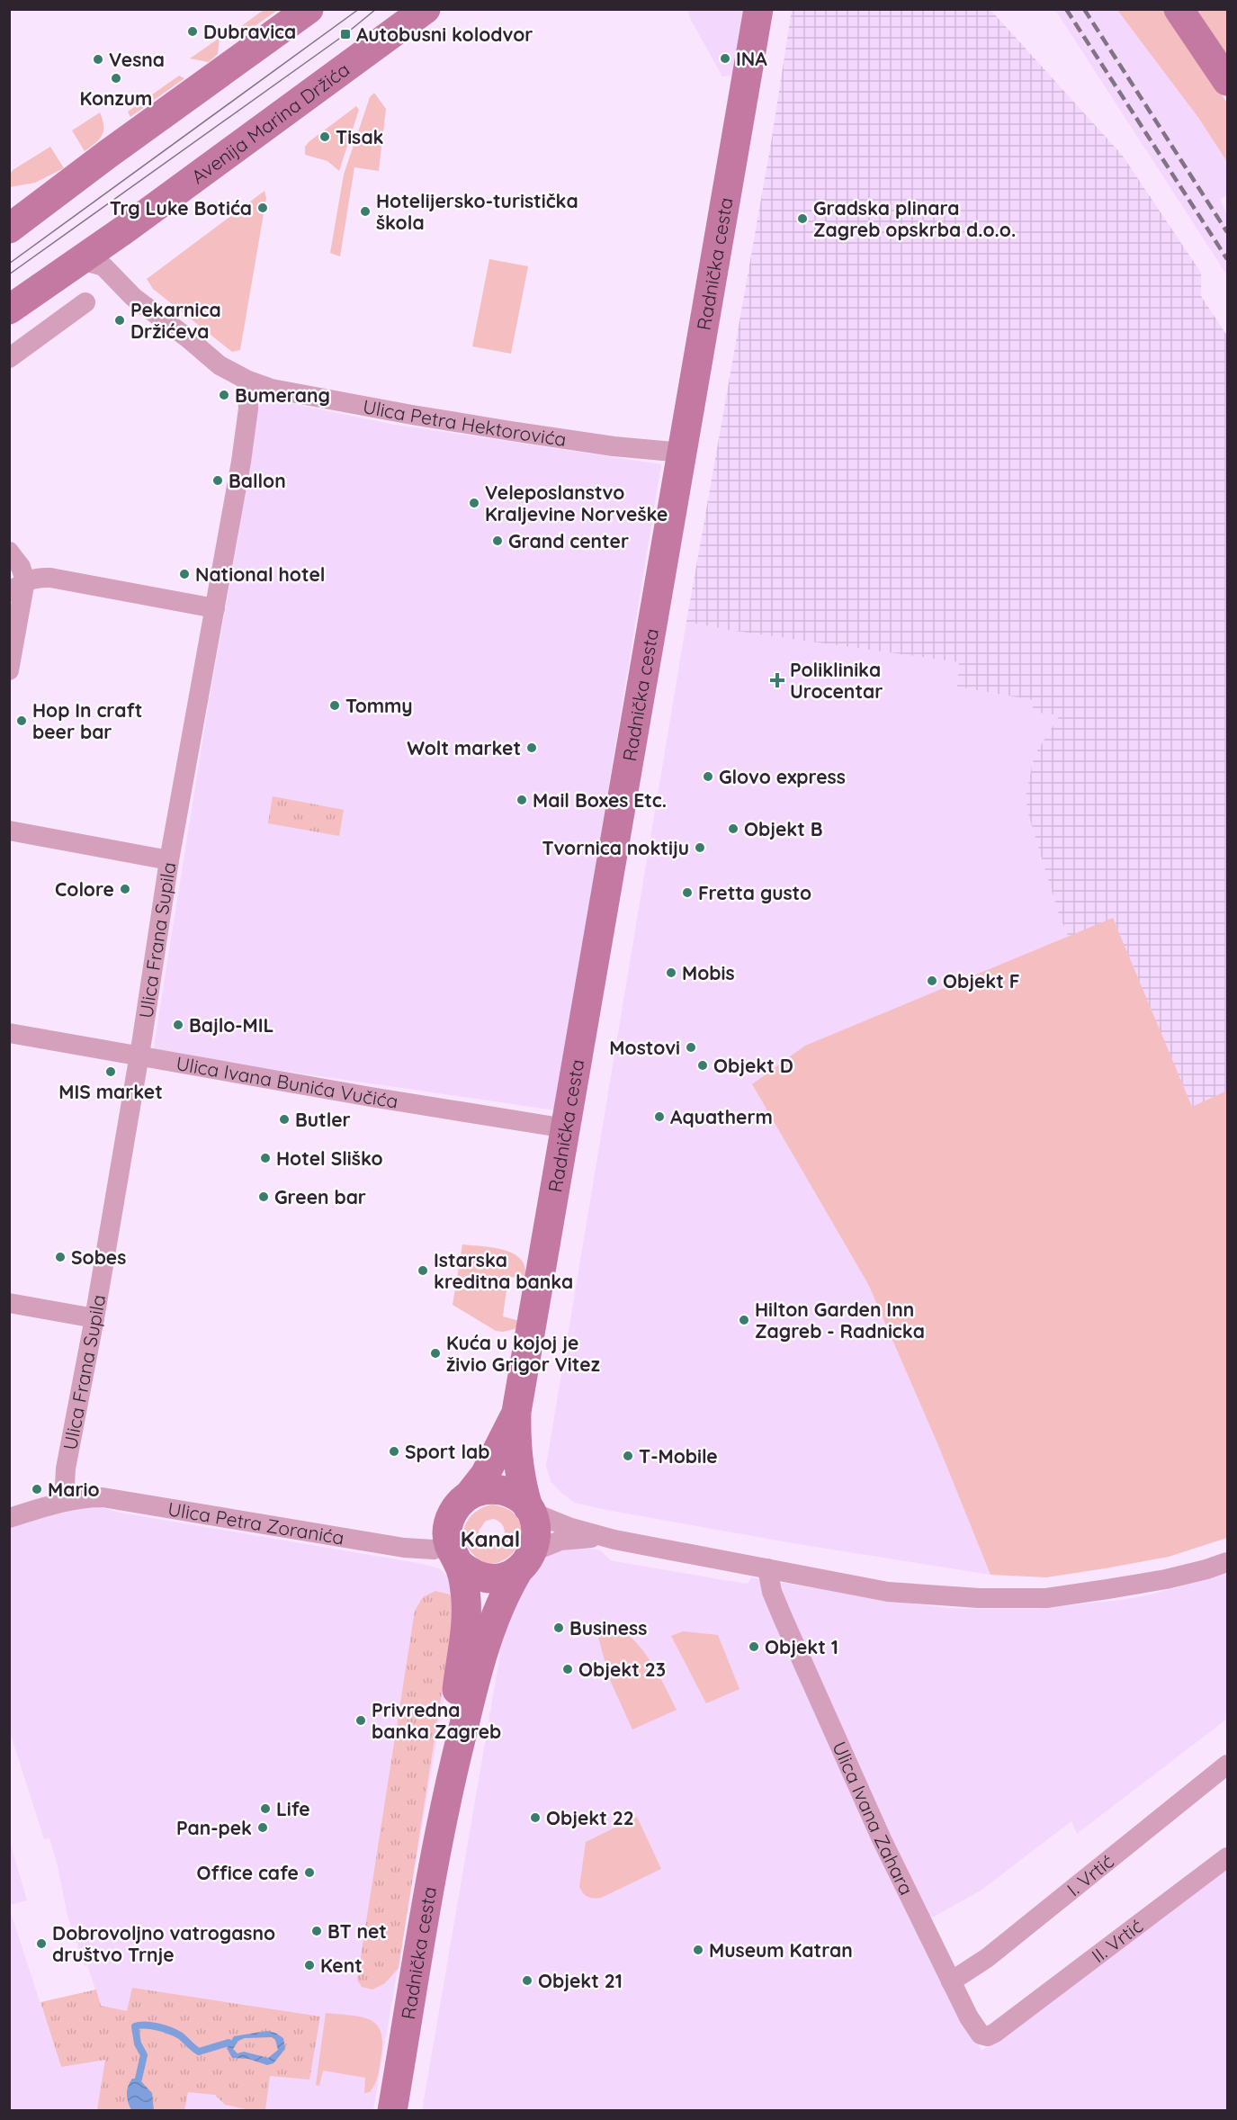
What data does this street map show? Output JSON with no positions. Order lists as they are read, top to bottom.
{
  "streets": {
    "street": [
      "Avenija Marina Držića",
      "Radnička cesta",
      "Ulica Petra Hektorovića",
      "Ulica Frana Supila",
      "Ulica Ivana Bunića Vučića",
      "Ulica Petra Zoranića",
      "Ulica Ivana Zahara",
      "I. Vrtić",
      "II. Vrtić"
    ]
  },
  "crossings": [
    ["Radnička cesta", "Ulica Petra Hektorovića"],
    ["Radnička cesta", "Ulica Ivana Bunića Vučića"],
    ["Radnička cesta", "Ulica Petra Zoranića"],
    ["Ulica Petra Hektorovića", "Ulica Frana Supila"],
    ["Ulica Frana Supila", "Ulica Ivana Bunića Vučića"],
    ["Ulica Frana Supila", "Ulica Petra Zoranića"],
    ["Ulica Ivana Zahara", "I. Vrtić"],
    ["Ulica Ivana Zahara", "II. Vrtić"]
  ],
  "districts": ["Kanal"],
  "places": {
    "other": [
      "Dubravica",
      "INA",
      "Vesna",
      "Konzum",
      "Tisak",
      "Trg Luke Botića",
      "Hotelijersko-turistička škola",
      "Gradska plinara Zagreb opskrba d.o.o.",
      "Pekarnica Držićeva",
      "Bumerang",
      "Ballon",
      "Veleposlanstvo Kraljevine Norveške",
      "Grand center",
      "National hotel",
      "Tommy",
      "Hop In craft beer bar",
      "Wolt market",
      "Glovo express",
      "Mail Boxes Etc.",
      "Objekt B",
      "Tvornica noktiju",
      "Colore",
      "Fretta gusto",
      "Mobis",
      "Objekt F",
      "Bajlo-MIL",
      "Mostovi",
      "Objekt D",
      "MIS market",
      "Aquatherm",
      "Butler",
      "Hotel Sliško",
      "Green bar",
      "Sobes",
      "Istarska kreditna banka",
      "Hilton Garden Inn Zagreb - Radnicka",
      "Kuća u kojoj je živio Grigor Vitez",
      "Sport lab",
      "T-Mobile",
      "Mario",
      "Business",
      "Objekt 1",
      "Objekt 23",
      "Privredna banka Zagreb",
      "Life",
      "Objekt 22",
      "Pan-pek",
      "Office cafe",
      "BT net",
      "Dobrovoljno vatrogasno društvo Trnje",
      "Museum Katran",
      "Kent",
      "Objekt 21"
    ],
    "transit": ["Autobusni kolodvor"],
    "health": ["Poliklinika Urocentar"]
  }
}
